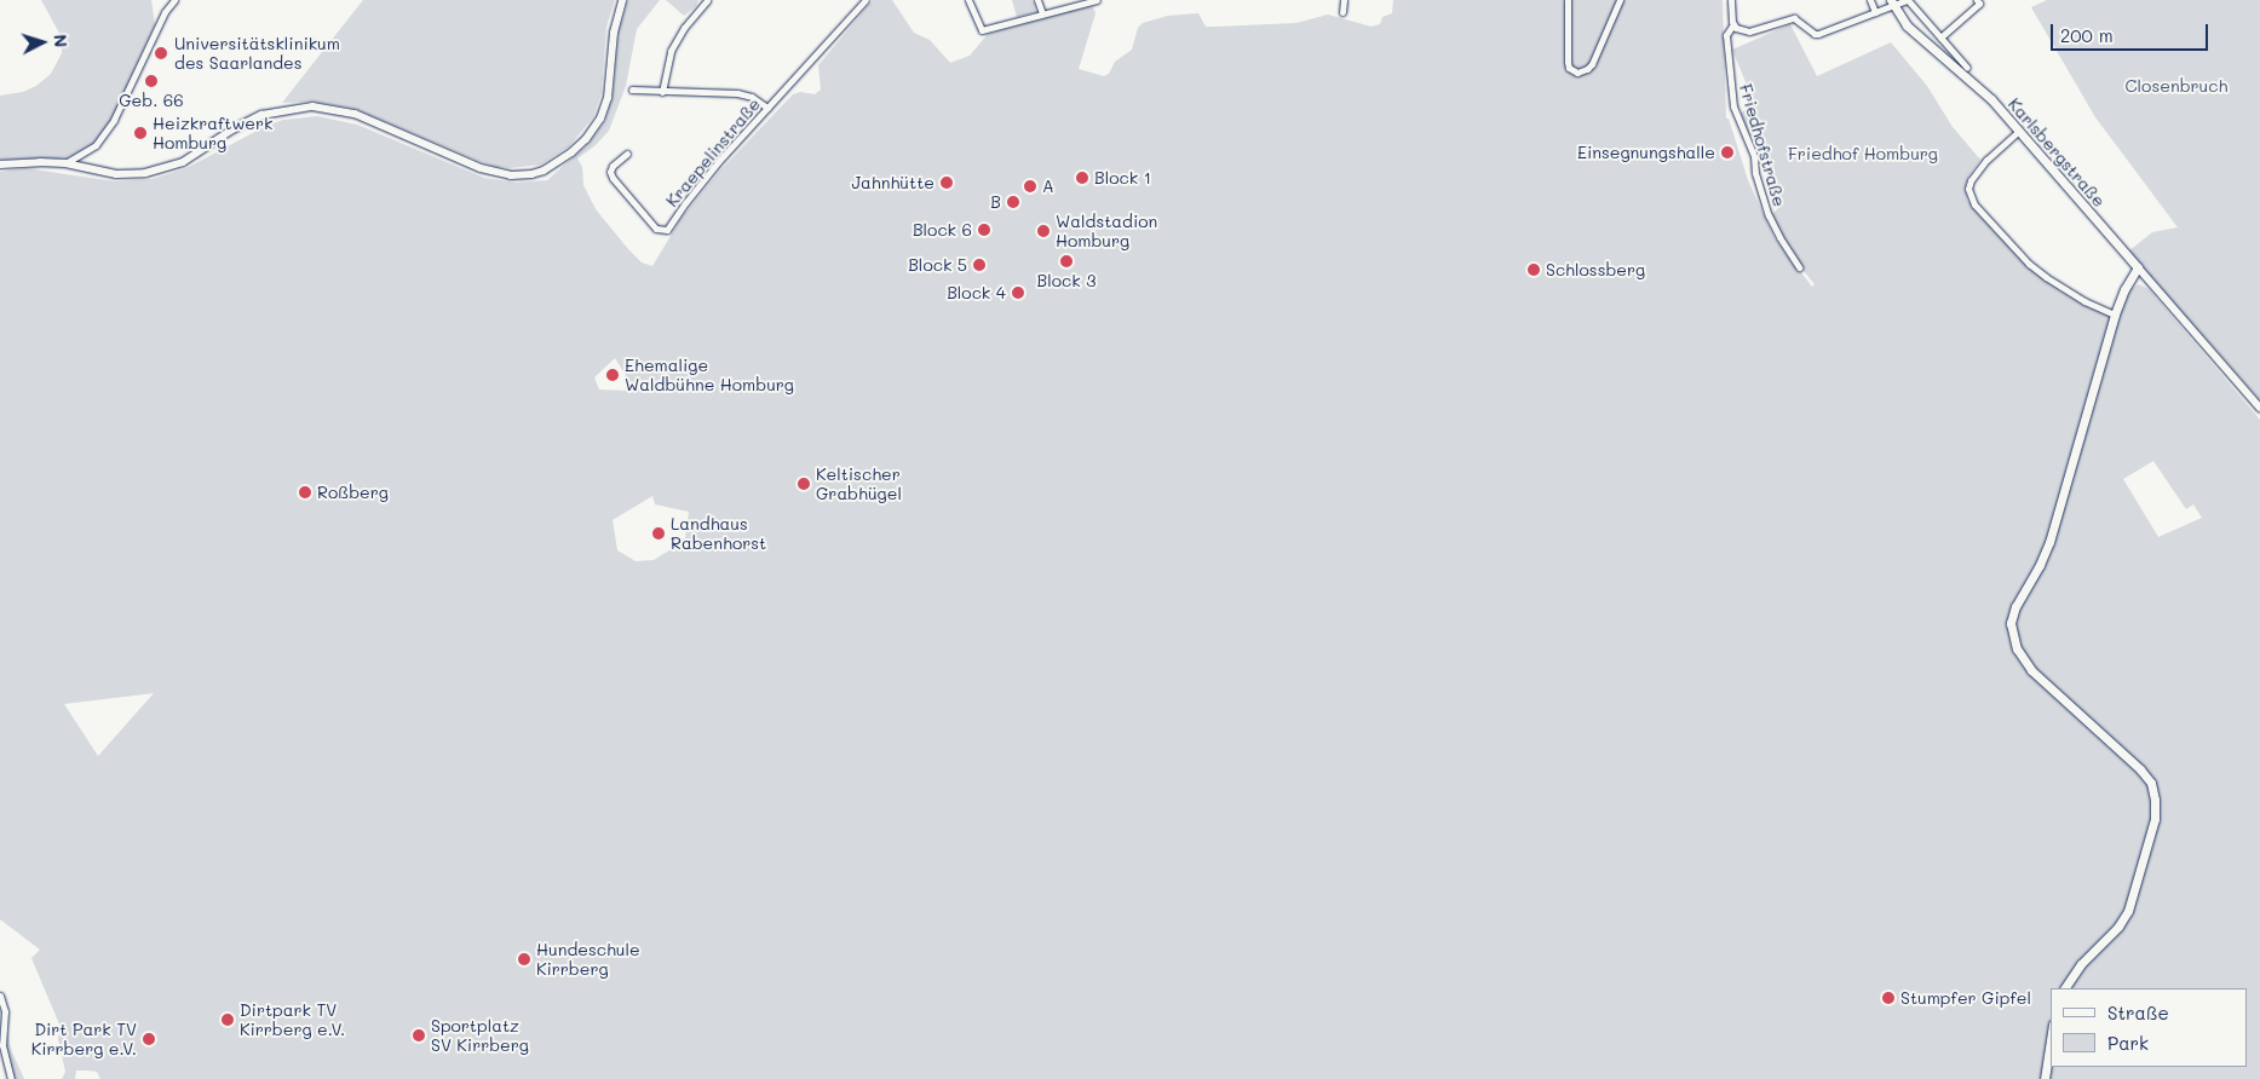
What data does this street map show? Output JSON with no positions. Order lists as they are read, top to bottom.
{
  "streets": {
    "main road": ["Karlsbergstraße"],
    "street": ["Friedhofstraße", "Kraepelinstraße"]
  },
  "parks": ["Closenbruch", "Friedhof Homburg"],
  "places": [
    "Universitätsklinikum des Saarlandes",
    "Geb. 66",
    "Heizkraftwerk Homburg",
    "Einsegnungshalle",
    "Block 1",
    "Jahnhütte",
    "A",
    "B",
    "Block 6",
    "Waldstadion Homburg",
    "Block 3",
    "Block 5",
    "Schlossberg",
    "Block 4",
    "Ehemalige Waldbühne Homburg",
    "Keltischer Grabhügel",
    "Roßberg",
    "Landhaus Rabenhorst",
    "Hundeschule Kirrberg",
    "Stumpfer Gipfel",
    "Dirtpark TV Kirrberg e.V.",
    "Sportplatz SV Kirrberg",
    "Dirt Park TV Kirrberg e.V."
  ],
  "legend": ["Straße", "Park"],
  "scale_bar": "200 m",
  "north": "right"
}
